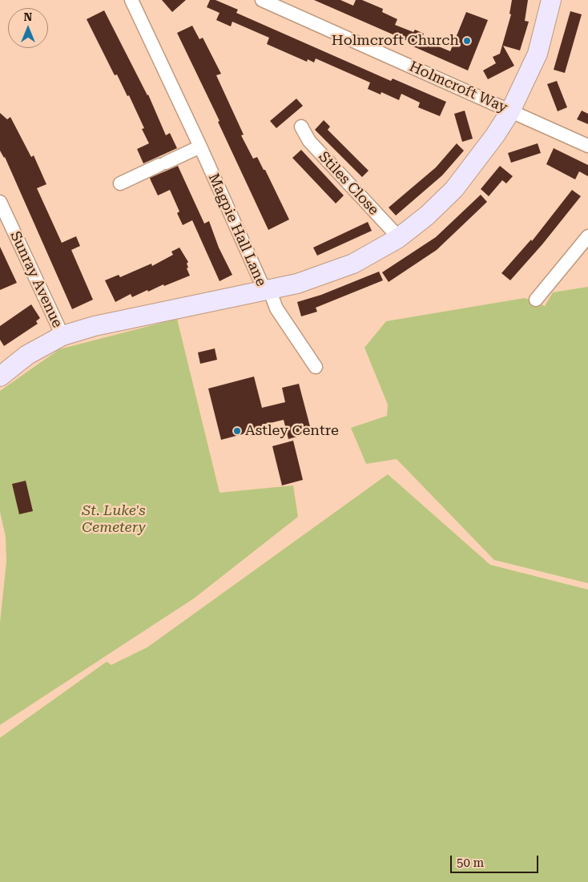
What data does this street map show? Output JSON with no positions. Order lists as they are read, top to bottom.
{
  "streets": {
    "street": [
      "Holmcroft Way",
      "Stiles Close",
      "Magpie Hall Lane",
      "Sunray Avenue"
    ]
  },
  "crossings": [
    ["Magpie Hall Lane", "Sunray Avenue"]
  ],
  "parks": ["St. Luke's Cemetery"],
  "places": ["Holmcroft Church", "Astley Centre"],
  "scale_bar": "50 m",
  "north": "top"
}
